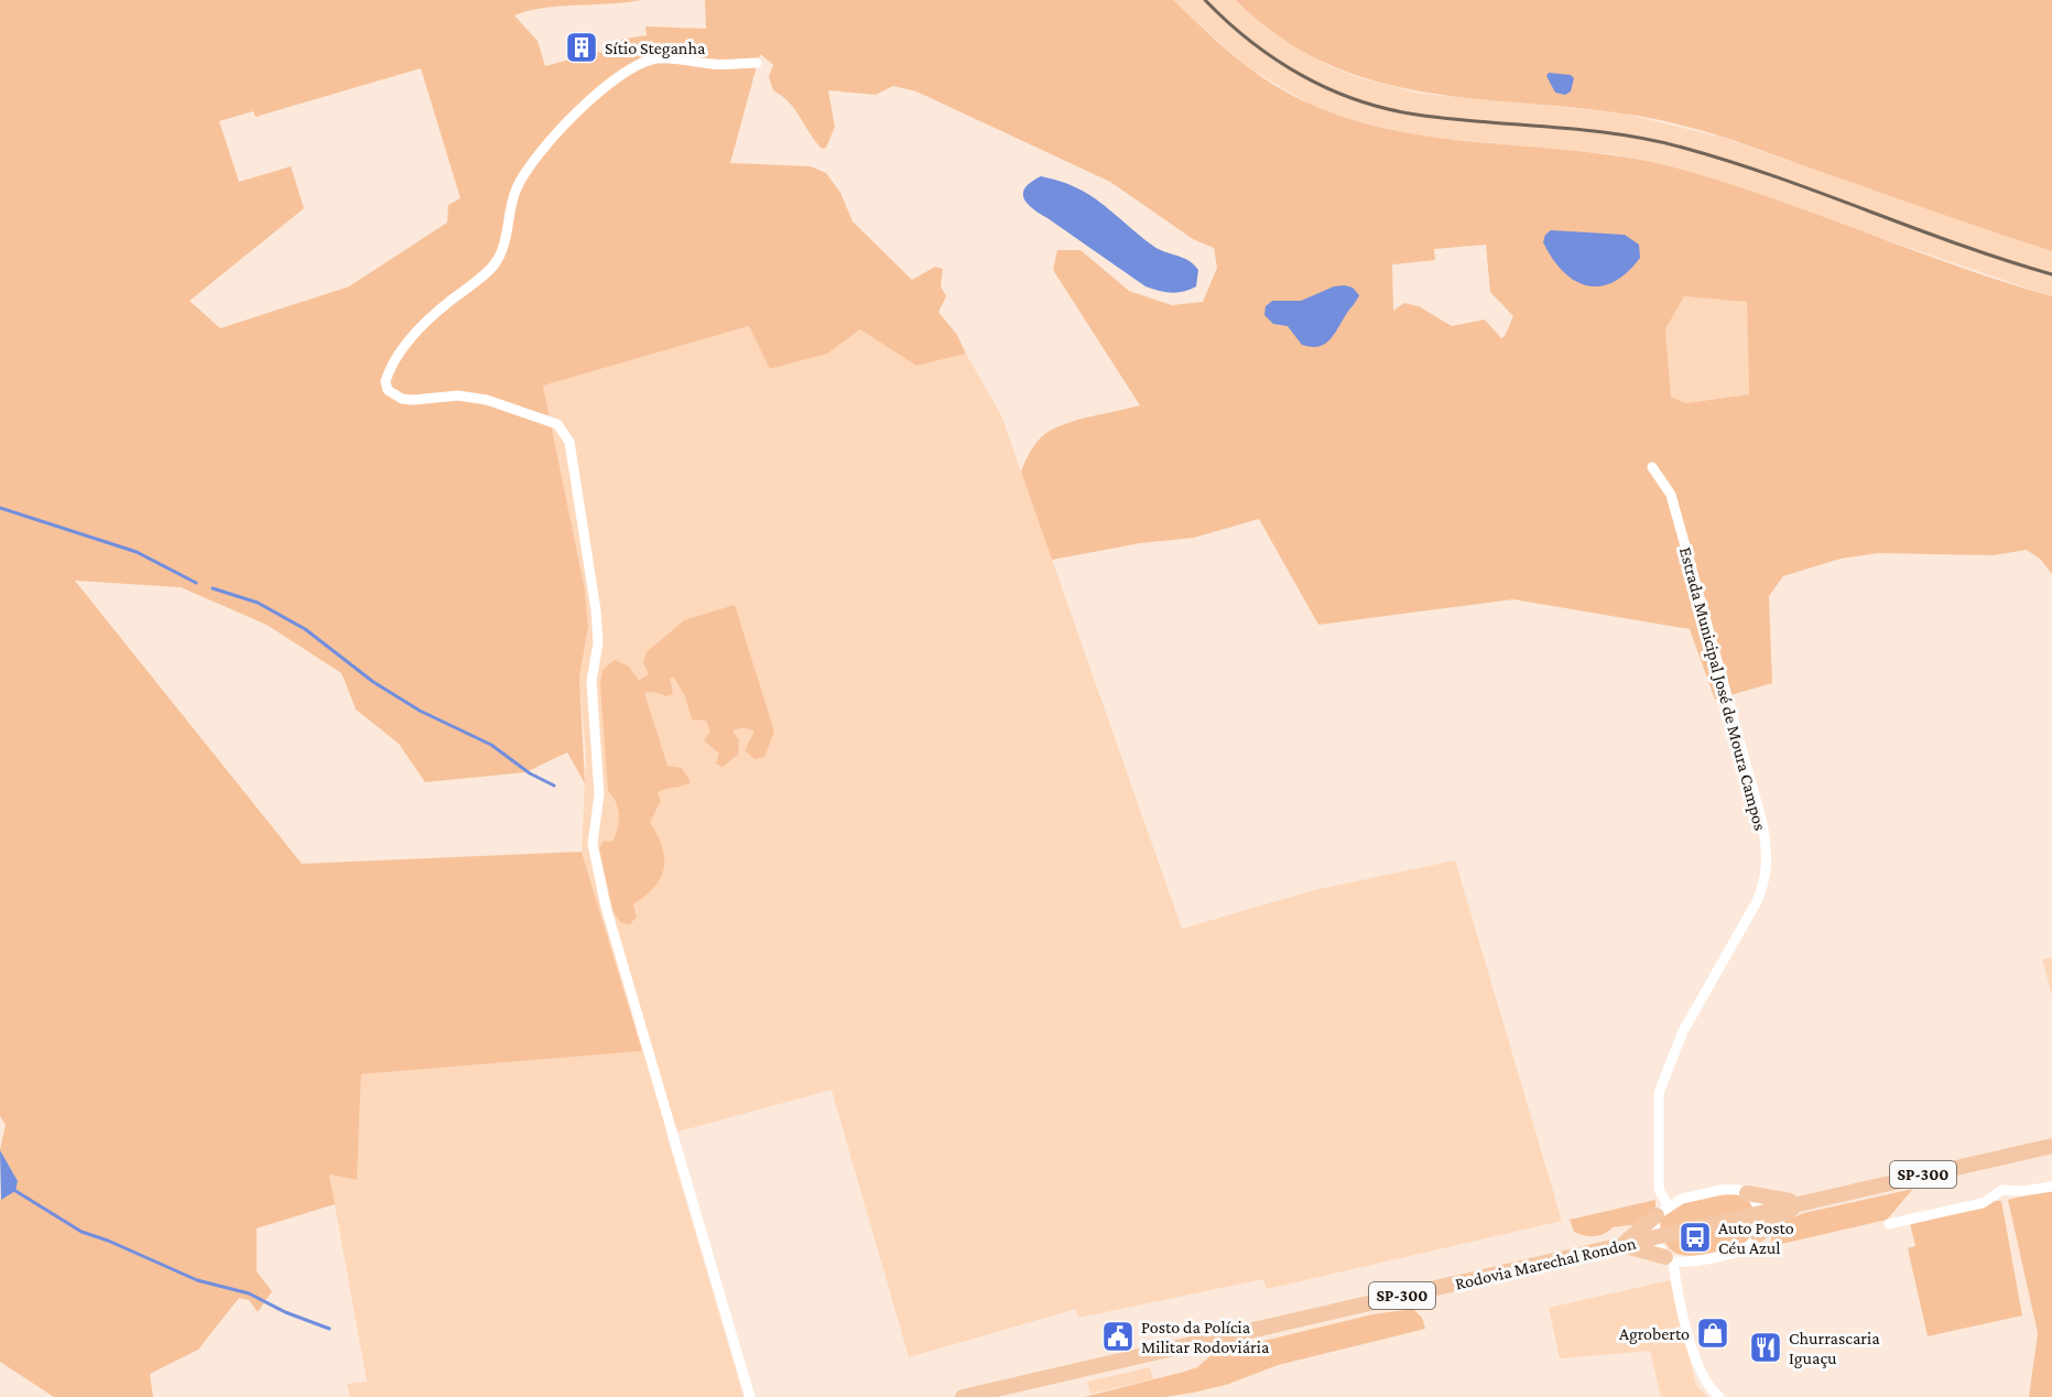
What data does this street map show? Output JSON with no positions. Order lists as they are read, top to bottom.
{
  "streets": {
    "main road": ["SP-300", "Rodovia Marechal Rondon"],
    "street": ["Estrada Municipal José de Moura Campos"]
  },
  "crossings": [
    ["Estrada Municipal José de Moura Campos", "Rodovia Marechal Rondon"]
  ],
  "places": {
    "building": ["Sítio Steganha"],
    "bus stop": ["Auto Posto Céu Azul"],
    "shop": ["Agroberto"],
    "public building": ["Posto da Polícia Militar Rodoviária"],
    "restaurant": ["Churrascaria Iguaçu"]
  }
}
